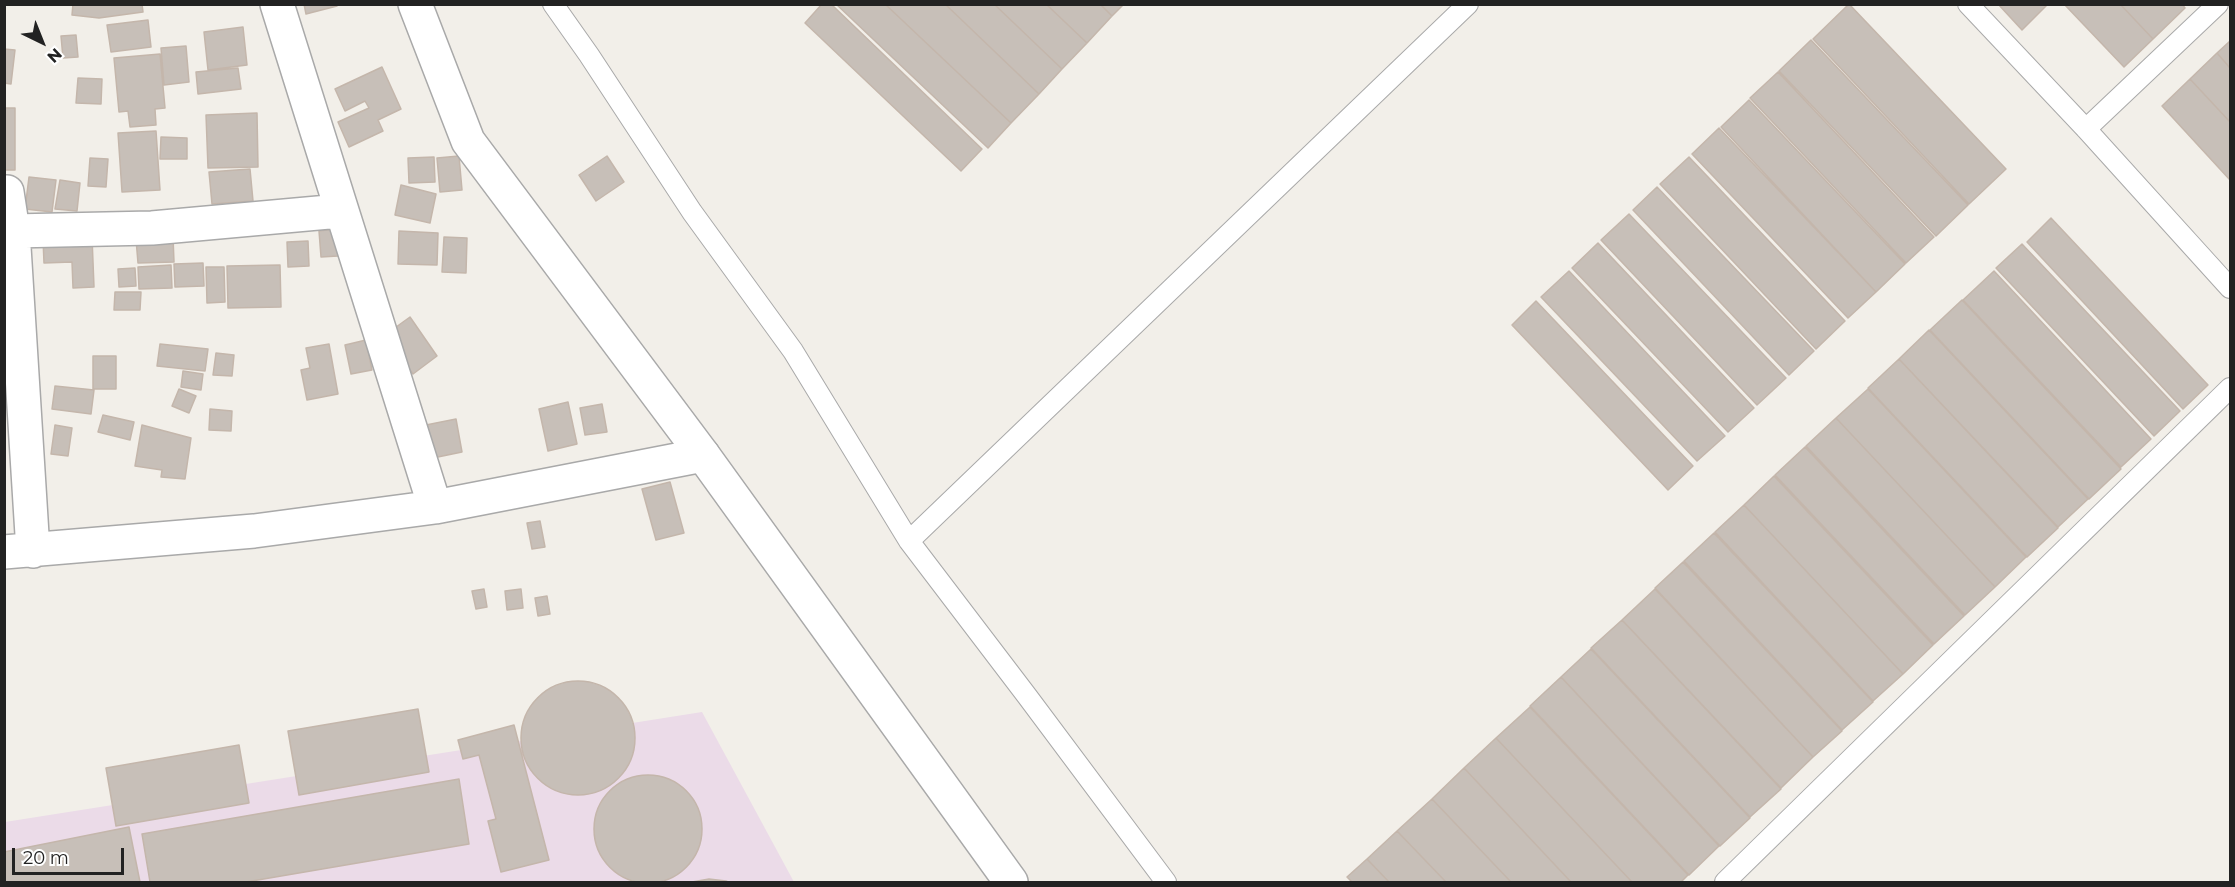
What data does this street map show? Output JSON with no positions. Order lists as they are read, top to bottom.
{
  "scale_bar": "20 m",
  "north": "bottom right"
}
